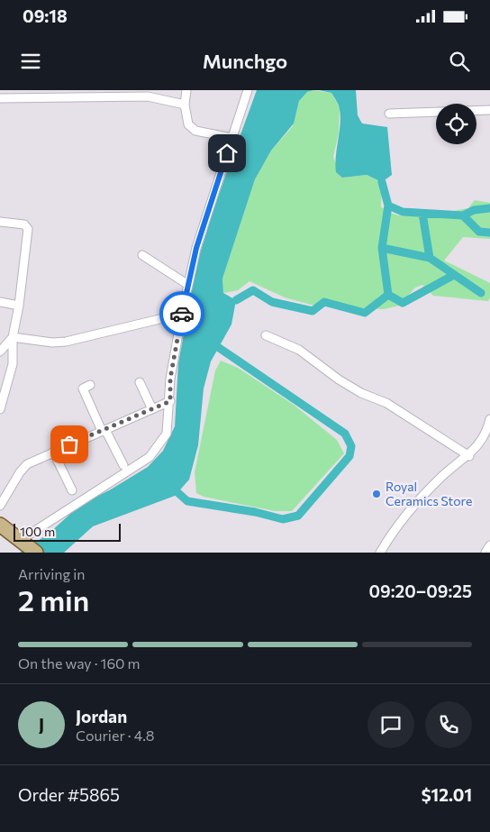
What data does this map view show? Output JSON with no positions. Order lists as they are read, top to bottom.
{
  "places": ["Royal Ceramics Store"],
  "scale_bar": "100 m",
  "page": {
    "status": "09:18",
    "header": "Munchgo",
    "scale": "100 m",
    "heading": ["2 min", "Arriving in", "09:20–09:25"],
    "panel": [
      "Jordan",
      "Courier · 4.8",
      "Order #5865",
      "$12.01"
    ],
    "bar": "On the way · 160 m",
    "round": "J"
  }
}
